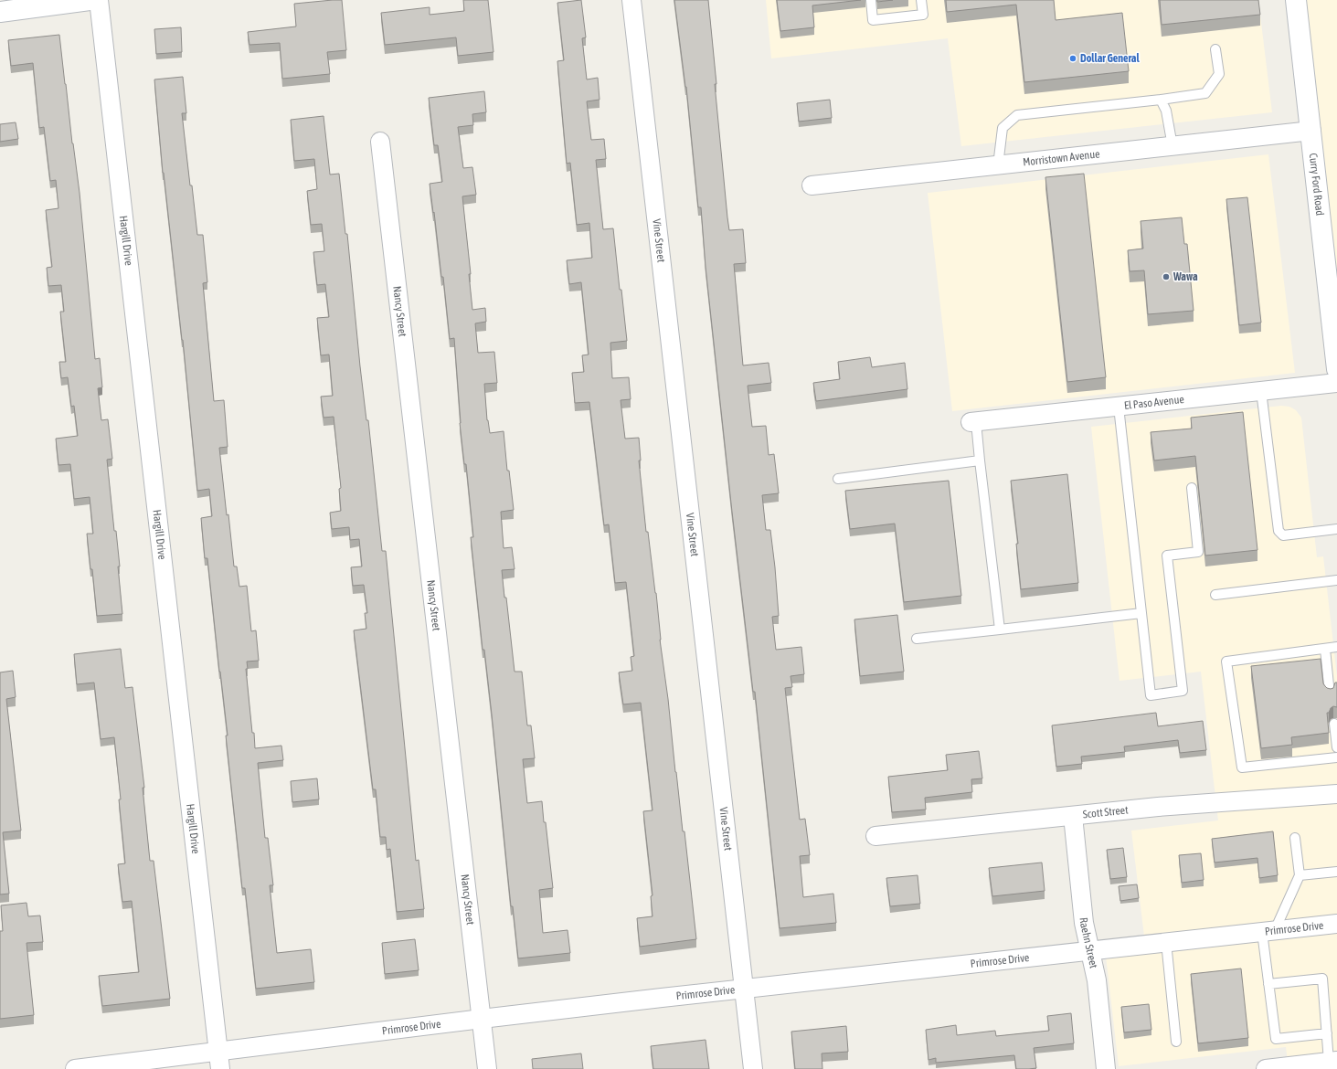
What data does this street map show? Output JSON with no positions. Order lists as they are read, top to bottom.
{
  "streets": {
    "street": [
      "Morristown Avenue",
      "Curry Ford Road",
      "Hargill Drive",
      "Vine Street",
      "Nancy Street",
      "El Paso Avenue",
      "Scott Street",
      "Primrose Drive",
      "Raehn Street"
    ]
  },
  "crossings": [
    ["Morristown Avenue", "Curry Ford Road"],
    ["Hargill Drive", "Primrose Drive"],
    ["Vine Street", "Primrose Drive"],
    ["Nancy Street", "Primrose Drive"],
    ["Scott Street", "Raehn Street"],
    ["Primrose Drive", "Raehn Street"]
  ],
  "places": ["Dollar General", "Wawa"]
}
